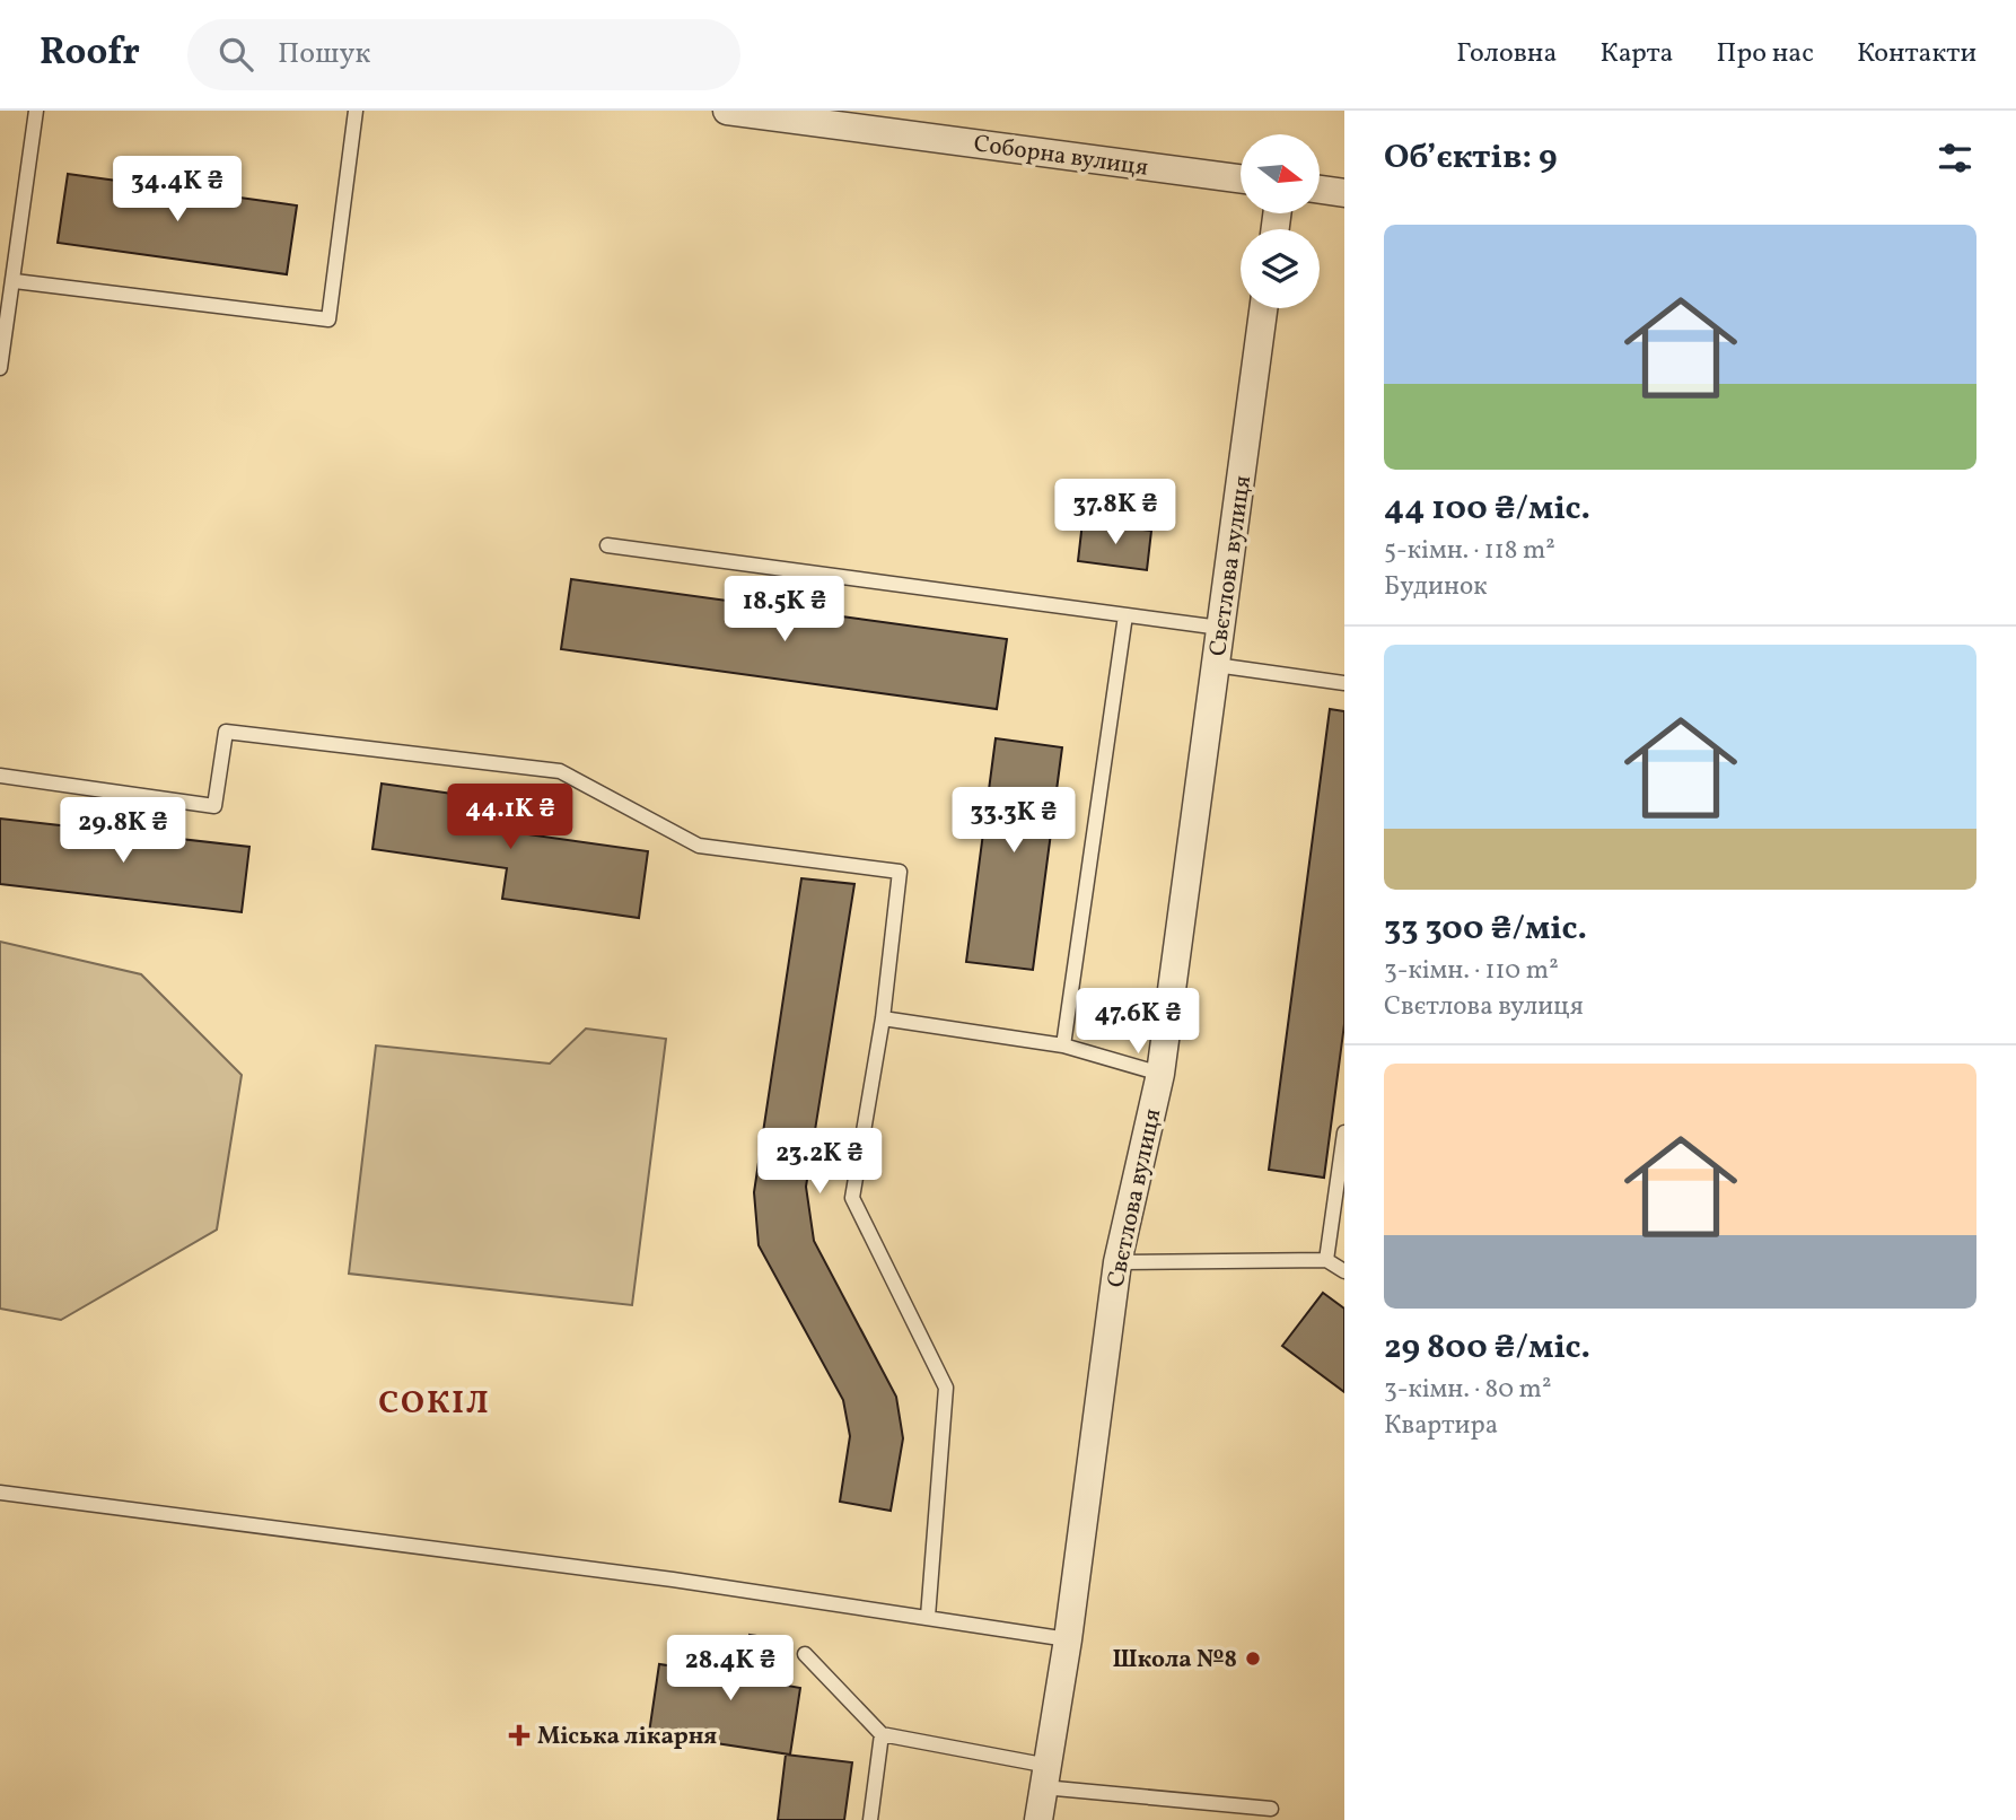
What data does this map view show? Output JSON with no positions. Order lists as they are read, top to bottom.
{
  "streets": {
    "street": ["Соборна вулиця", "Свєтлова вулиця"]
  },
  "districts": ["СОКІЛ"],
  "places": {
    "other": ["Школа №8"],
    "health": ["Міська лікарня"]
  },
  "north": "right",
  "page": {
    "header": "Roofr",
    "search": "Пошук",
    "nav": [
      "Головна",
      "Карта",
      "Про нас",
      "Контакти"
    ],
    "heading": "Об’єктів: 9",
    "price": [
      "34.4K ₴",
      "37.8K ₴",
      "18.5K ₴",
      "44.1K ₴",
      "33.3K ₴",
      "29.8K ₴",
      "47.6K ₴",
      "23.2K ₴",
      "28.4K ₴"
    ],
    "list": [
      {
        "name": "44 100 ₴/міс.",
        "note": "5-кімн. · 118 m² · Будинок"
      },
      {
        "name": "33 300 ₴/міс.",
        "note": "3-кімн. · 110 m² · Свєтлова вулиця"
      },
      {
        "name": "29 800 ₴/міс.",
        "note": "3-кімн. · 80 m² · Квартира"
      }
    ]
  }
}
